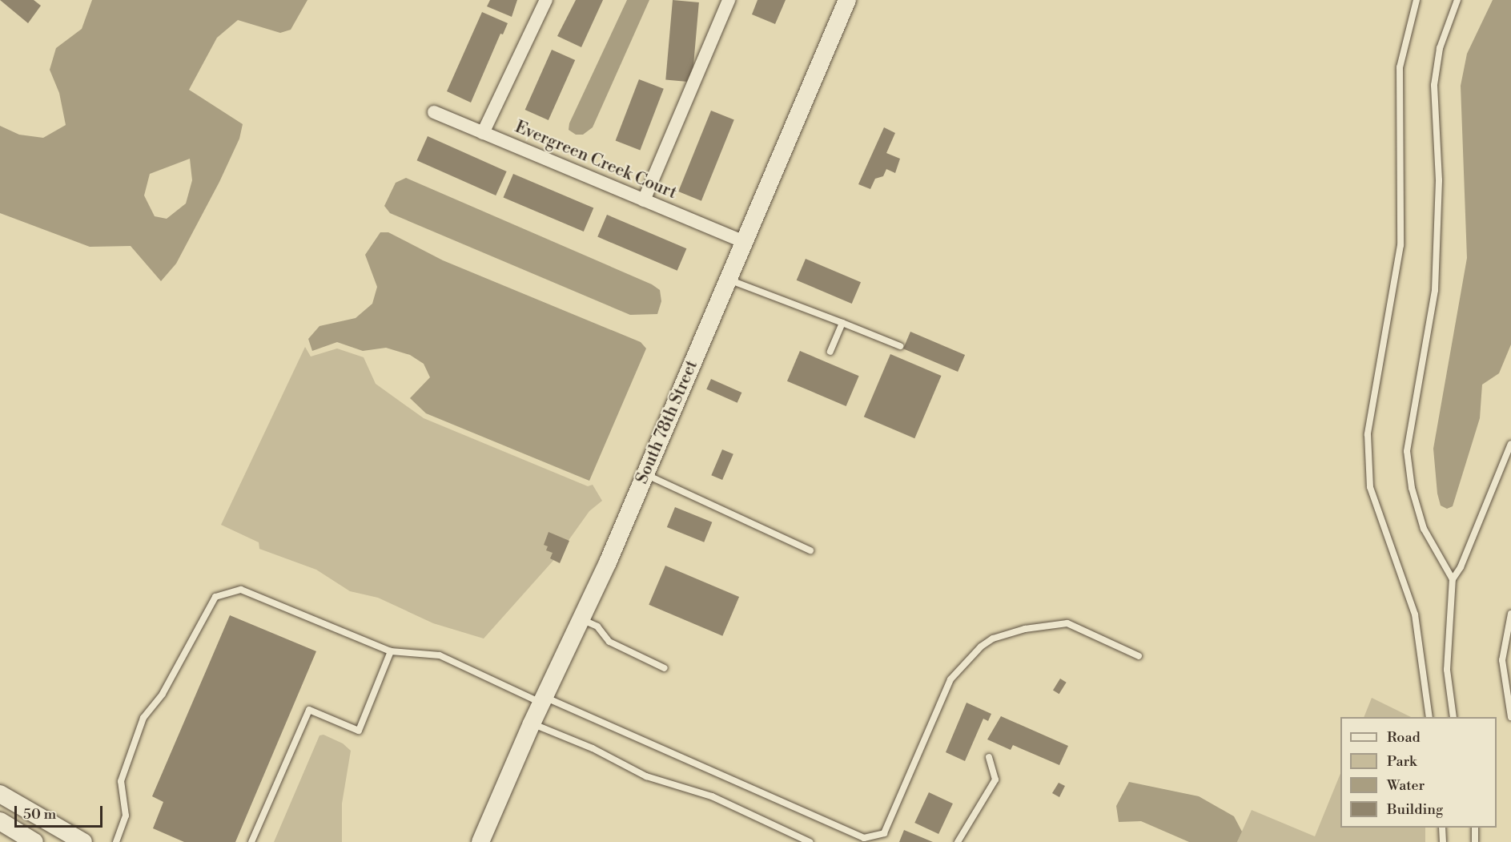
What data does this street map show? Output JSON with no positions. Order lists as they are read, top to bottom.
{
  "streets": {
    "street": ["Evergreen Creek Court", "South 78th Street"]
  },
  "crossings": [
    ["Evergreen Creek Court", "South 78th Street"]
  ],
  "legend": [
    "Road",
    "Park",
    "Water",
    "Building"
  ],
  "scale_bar": "50 m"
}
